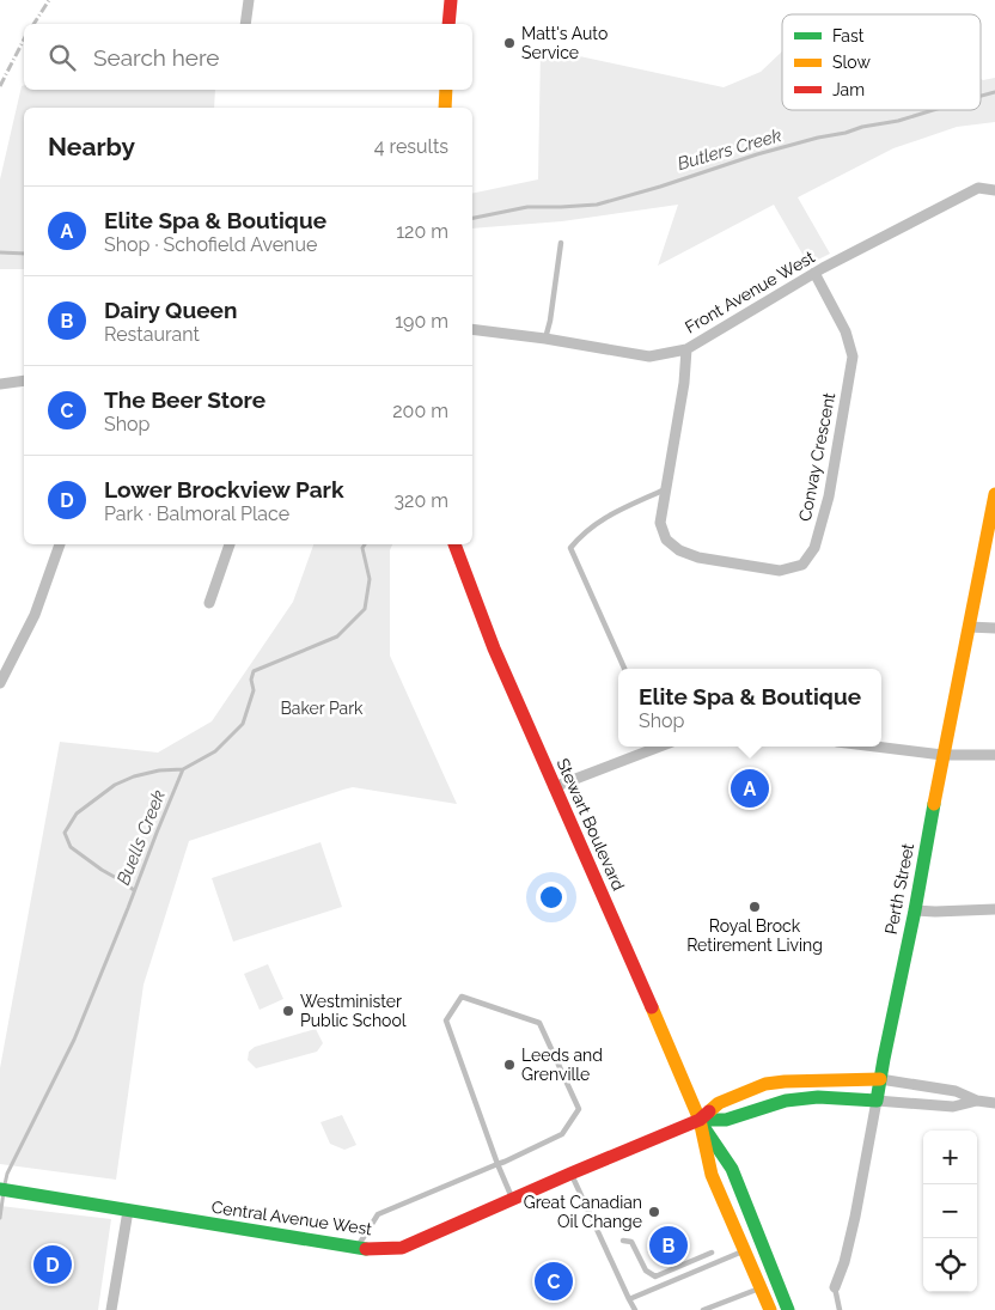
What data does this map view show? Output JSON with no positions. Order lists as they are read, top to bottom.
{
  "streets": {
    "street": [
      "Front Avenue West",
      "Convay Crescent",
      "Stewart Boulevard",
      "Perth Street",
      "Central Avenue West"
    ]
  },
  "crossings": [
    ["Front Avenue West", "Convay Crescent"],
    ["Stewart Boulevard", "Central Avenue West"],
    ["Perth Street", "Central Avenue West"]
  ],
  "water": ["Butlers Creek", "Buells Creek"],
  "parks": ["Baker Park"],
  "places": [
    "Matt's Auto Service",
    "Royal Brock Retirement Living",
    "Westminister Public School",
    "Leeds and Grenville",
    "Great Canadian Oil Change"
  ],
  "legend": ["Fast", "Slow", "Jam"],
  "page": {
    "search": "Search here",
    "heading": ["Nearby", "4 results"],
    "list": [
      {
        "mark": "A",
        "name": "Elite Spa & Boutique",
        "note": "Shop · Schofield Avenue",
        "value": "120 m"
      },
      {
        "mark": "B",
        "name": "Dairy Queen",
        "note": "Restaurant",
        "value": "190 m"
      },
      {
        "mark": "C",
        "name": "The Beer Store",
        "note": "Shop",
        "value": "200 m"
      },
      {
        "mark": "D",
        "name": "Lower Brockview Park",
        "note": "Park · Balmoral Place",
        "value": "320 m"
      }
    ],
    "popup": ["Elite Spa & Boutique", "Shop"],
    "pins": [
      "A",
      "B",
      "D",
      "C"
    ],
    "map_buttons": ["+", "−"]
  }
}
